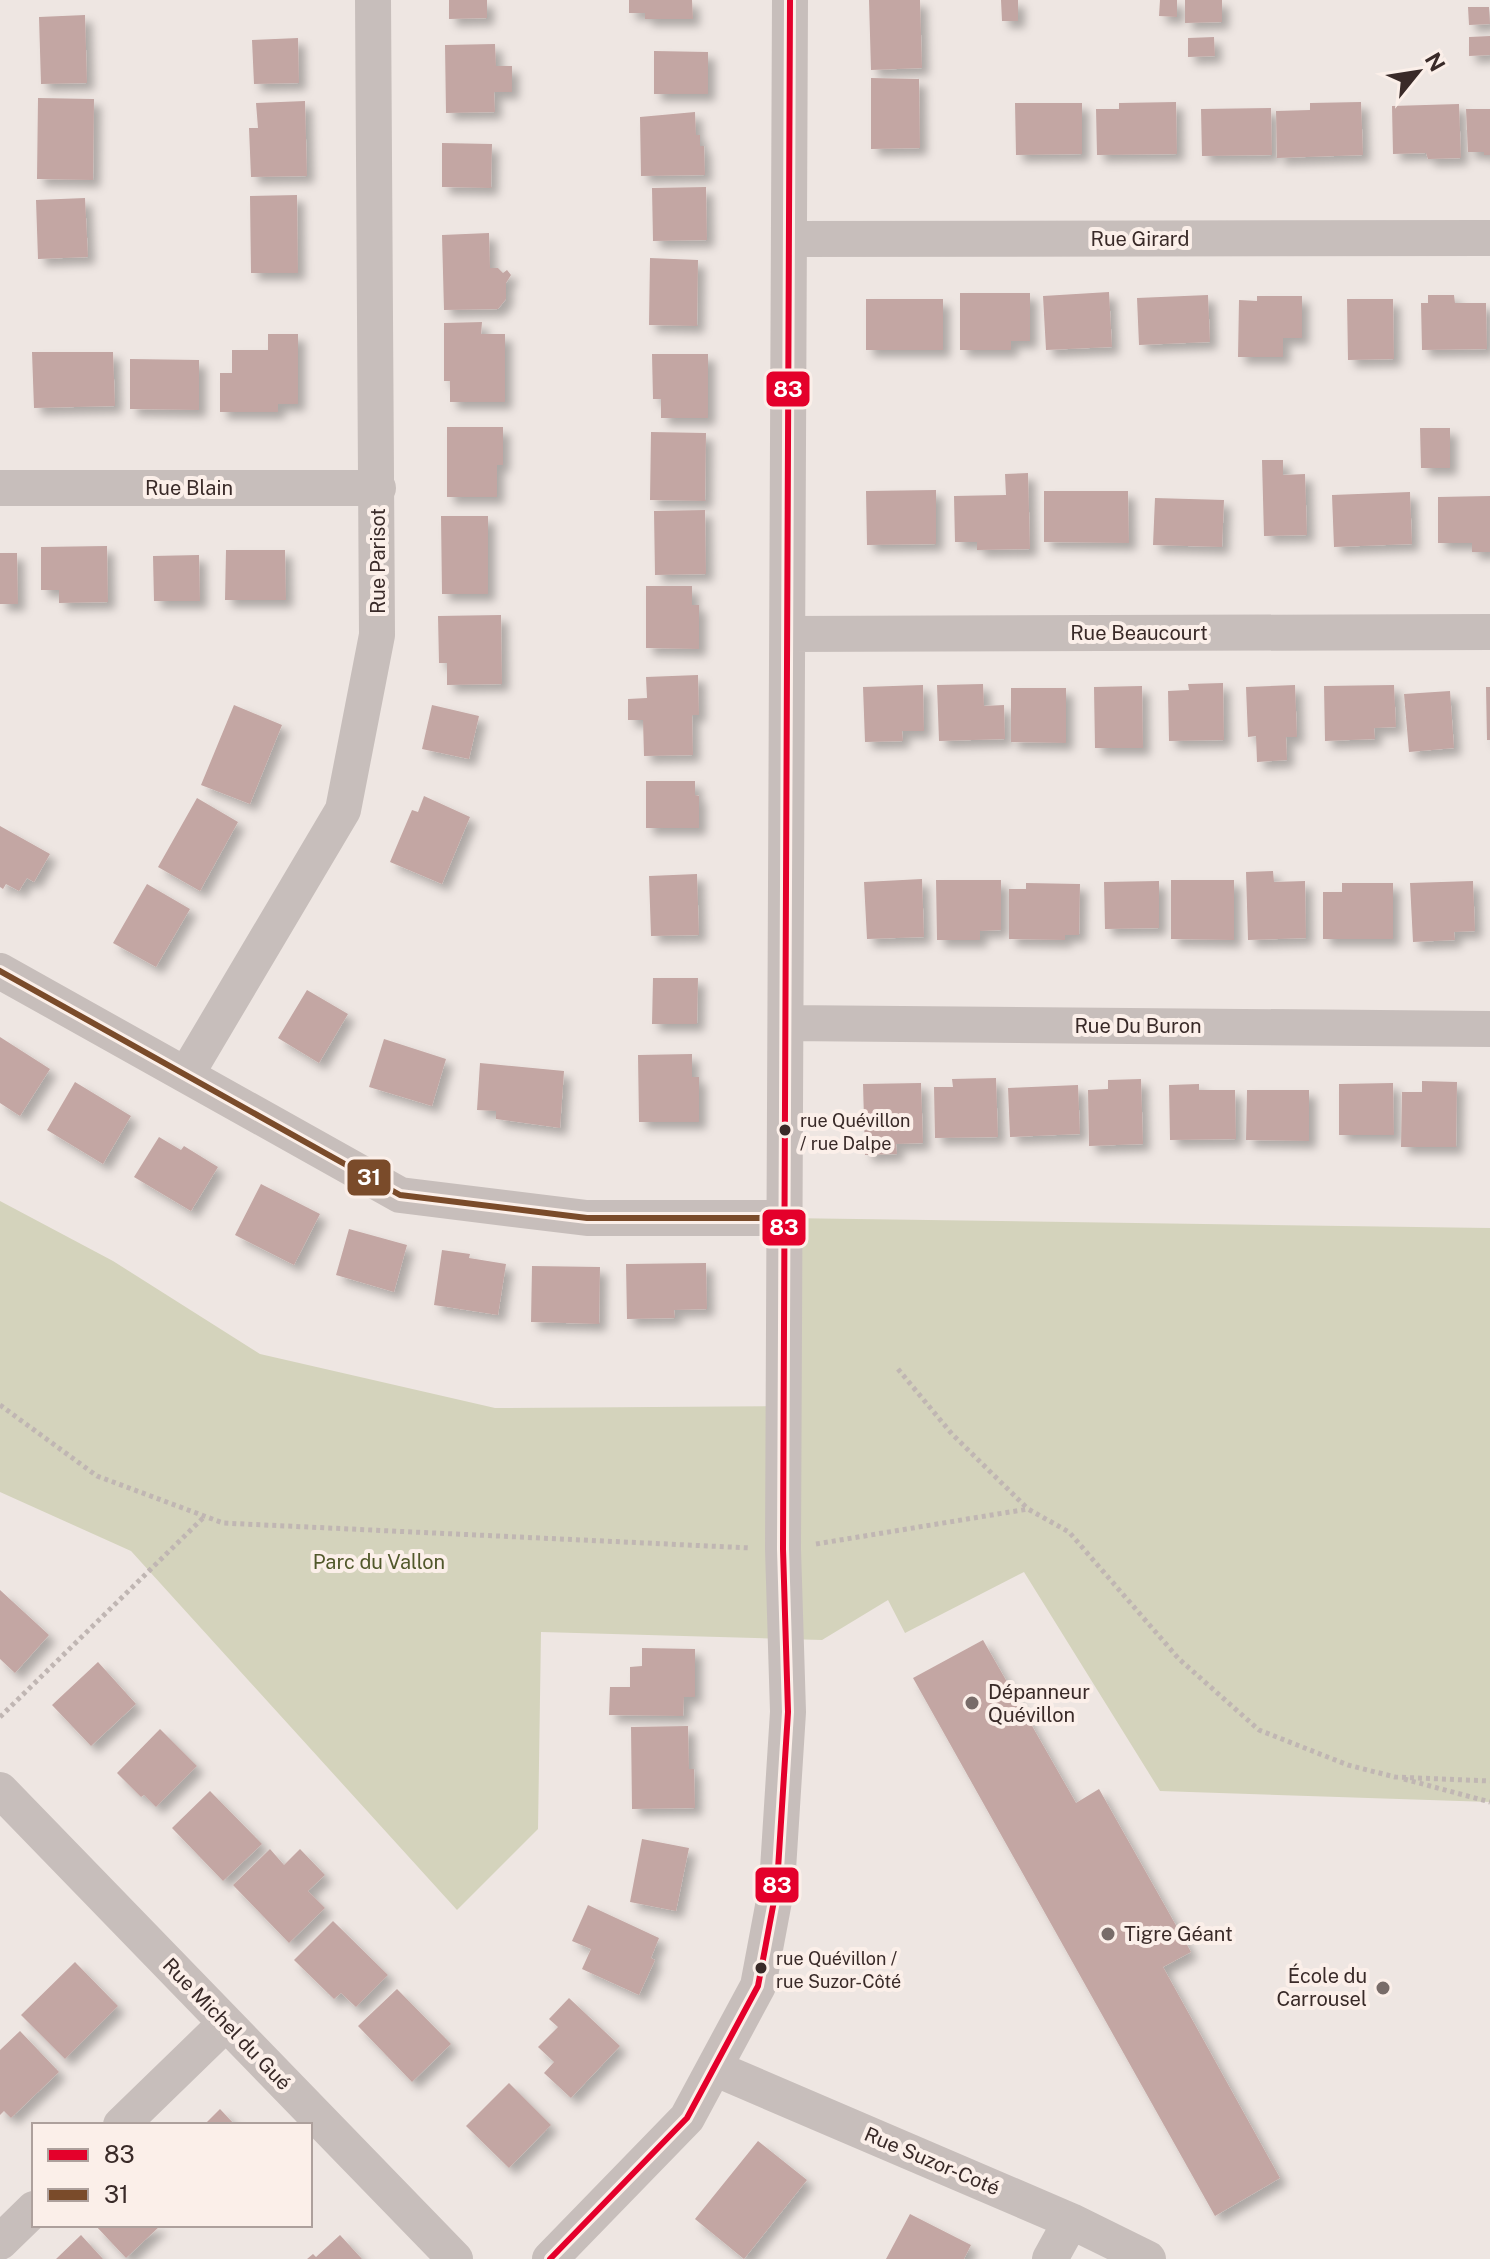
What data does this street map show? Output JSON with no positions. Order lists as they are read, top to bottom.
{
  "streets": {
    "street": [
      "Rue Girard",
      "Rue Blain",
      "Rue Parisot",
      "Rue Beaucourt",
      "Rue Du Buron",
      "Rue Michel du Gué",
      "Rue Suzor-Coté"
    ]
  },
  "crossings": [
    ["Rue Blain", "Rue Parisot"]
  ],
  "parks": ["Parc du Vallon"],
  "places": [
    "rue Quévillon / rue Dalpe",
    "Dépanneur Quévillon",
    "Tigre Géant",
    "rue Quévillon / rue Suzor-Côté",
    "École du Carrousel"
  ],
  "lines": ["transit line 83", "transit line 31"],
  "legend": ["83", "31"],
  "north": "top right"
}
